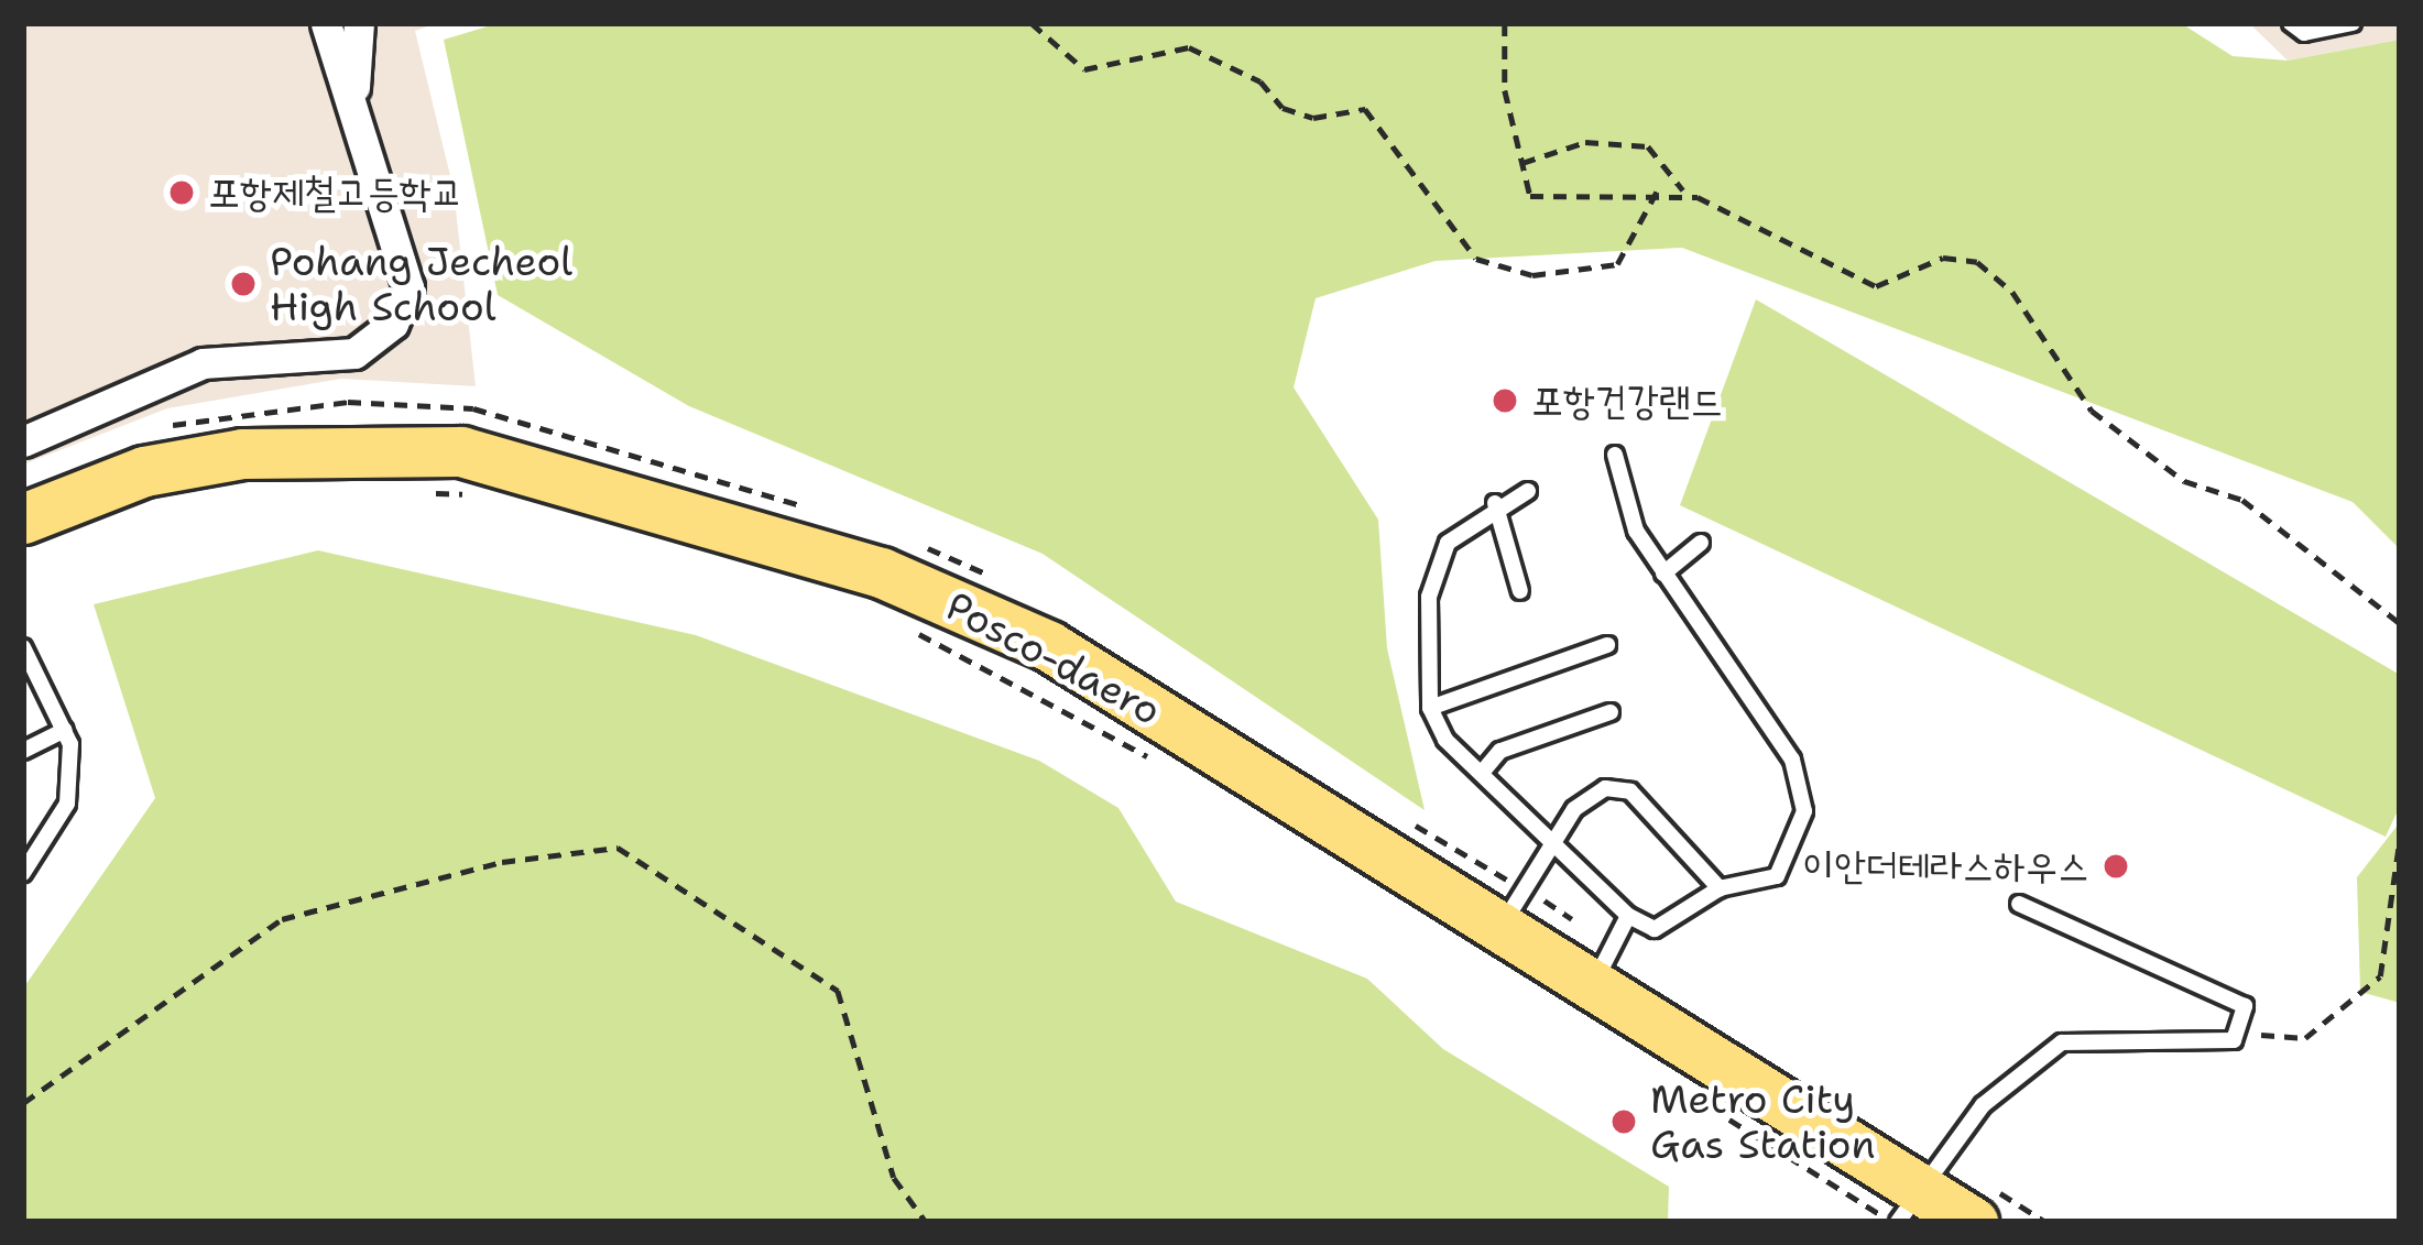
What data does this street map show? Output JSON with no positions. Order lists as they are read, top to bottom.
{
  "streets": {
    "main road": ["Posco-daero"]
  },
  "places": [
    "포항제철고등학교",
    "Pohang Jecheol High School",
    "포항건강랜드",
    "이안더테라스하우스",
    "Metro City Gas Station"
  ]
}
